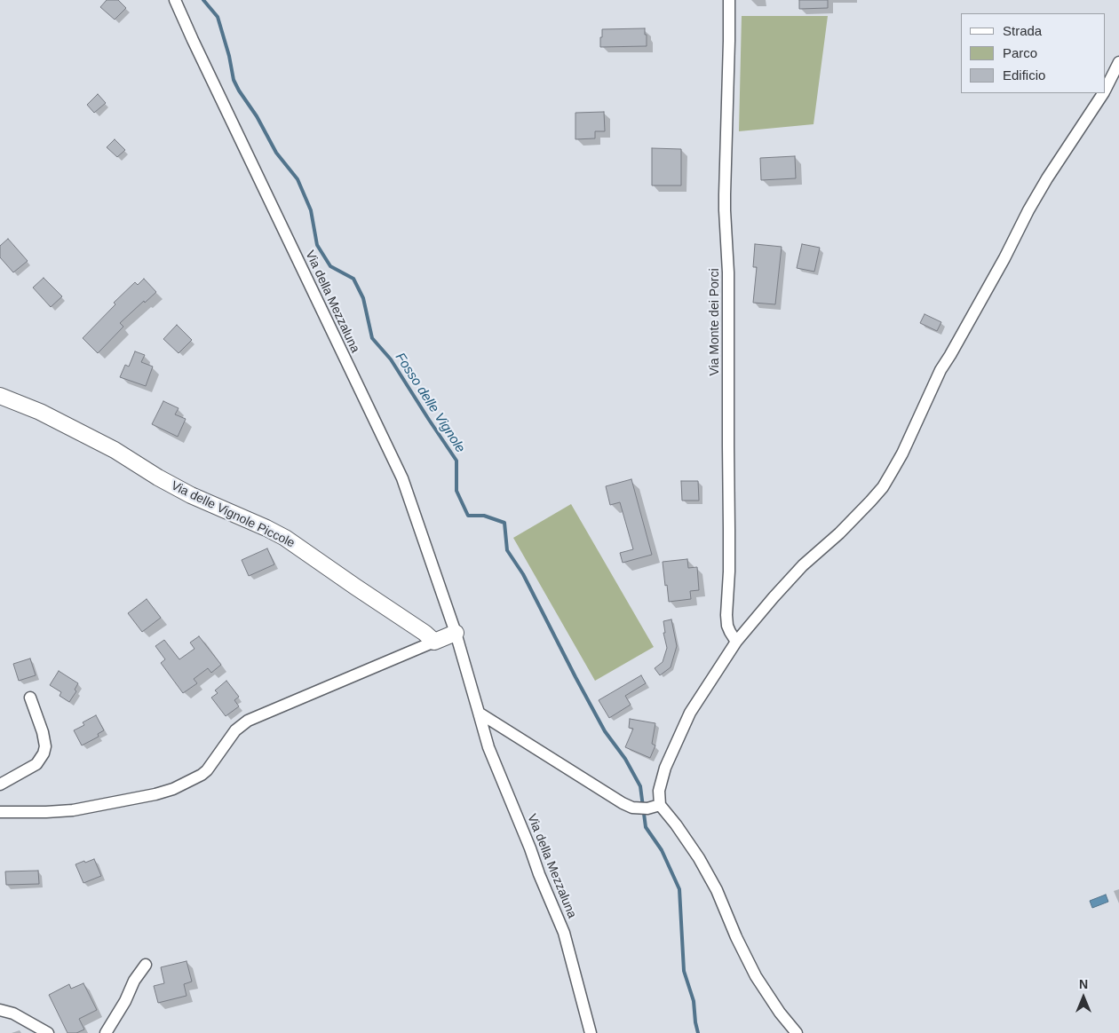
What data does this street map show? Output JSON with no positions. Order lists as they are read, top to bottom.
{
  "streets": {
    "street": ["Via della Mezzaluna", "Via Monte dei Porci", "Via delle Vignole Piccole"]
  },
  "water": ["Fosso delle Vignole"],
  "legend": ["Strada", "Parco", "Edificio"],
  "north": "top"
}
